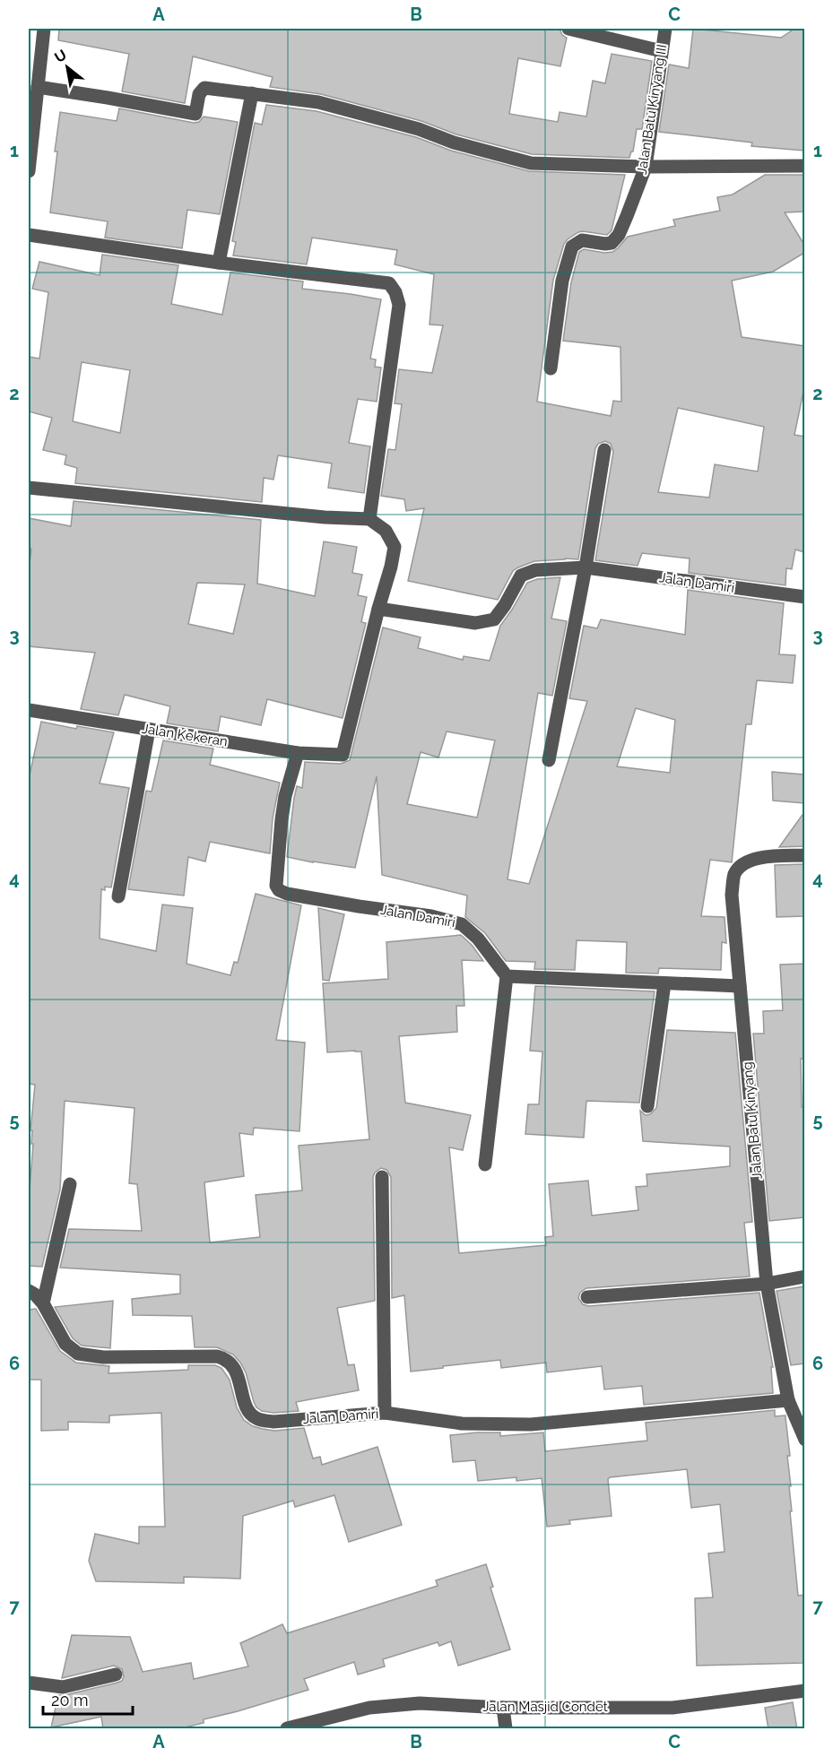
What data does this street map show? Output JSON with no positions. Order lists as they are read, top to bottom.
{
  "streets": {
    "street": [
      "Jalan Batu Kinyang III",
      "Jalan Damiri",
      "Jalan Kekeran",
      "Jalan Batu Kinyang",
      "Jalan Masjid Condet"
    ]
  },
  "crossings": [
    ["Jalan Damiri", "Jalan Kekeran"],
    ["Jalan Damiri", "Jalan Batu Kinyang"]
  ],
  "scale_bar": "20 m",
  "north": "top left",
  "grid": {
    "columns": ["A", "B", "C"],
    "rows": [
      "1",
      "2",
      "3",
      "4",
      "5",
      "6",
      "7"
    ]
  }
}
